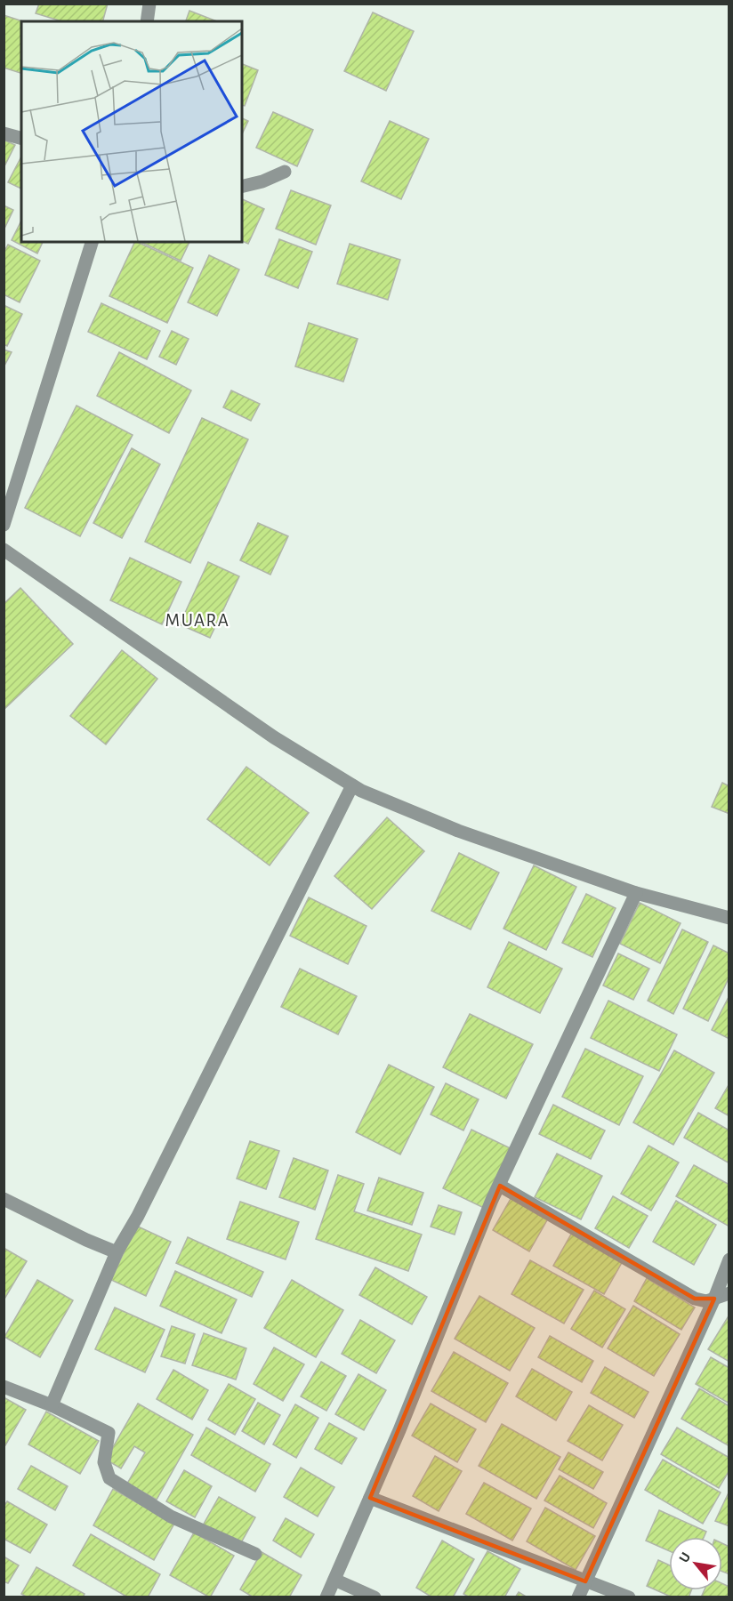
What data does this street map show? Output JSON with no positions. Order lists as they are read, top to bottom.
{
  "districts": ["MUARA"],
  "north": "top left"
}
